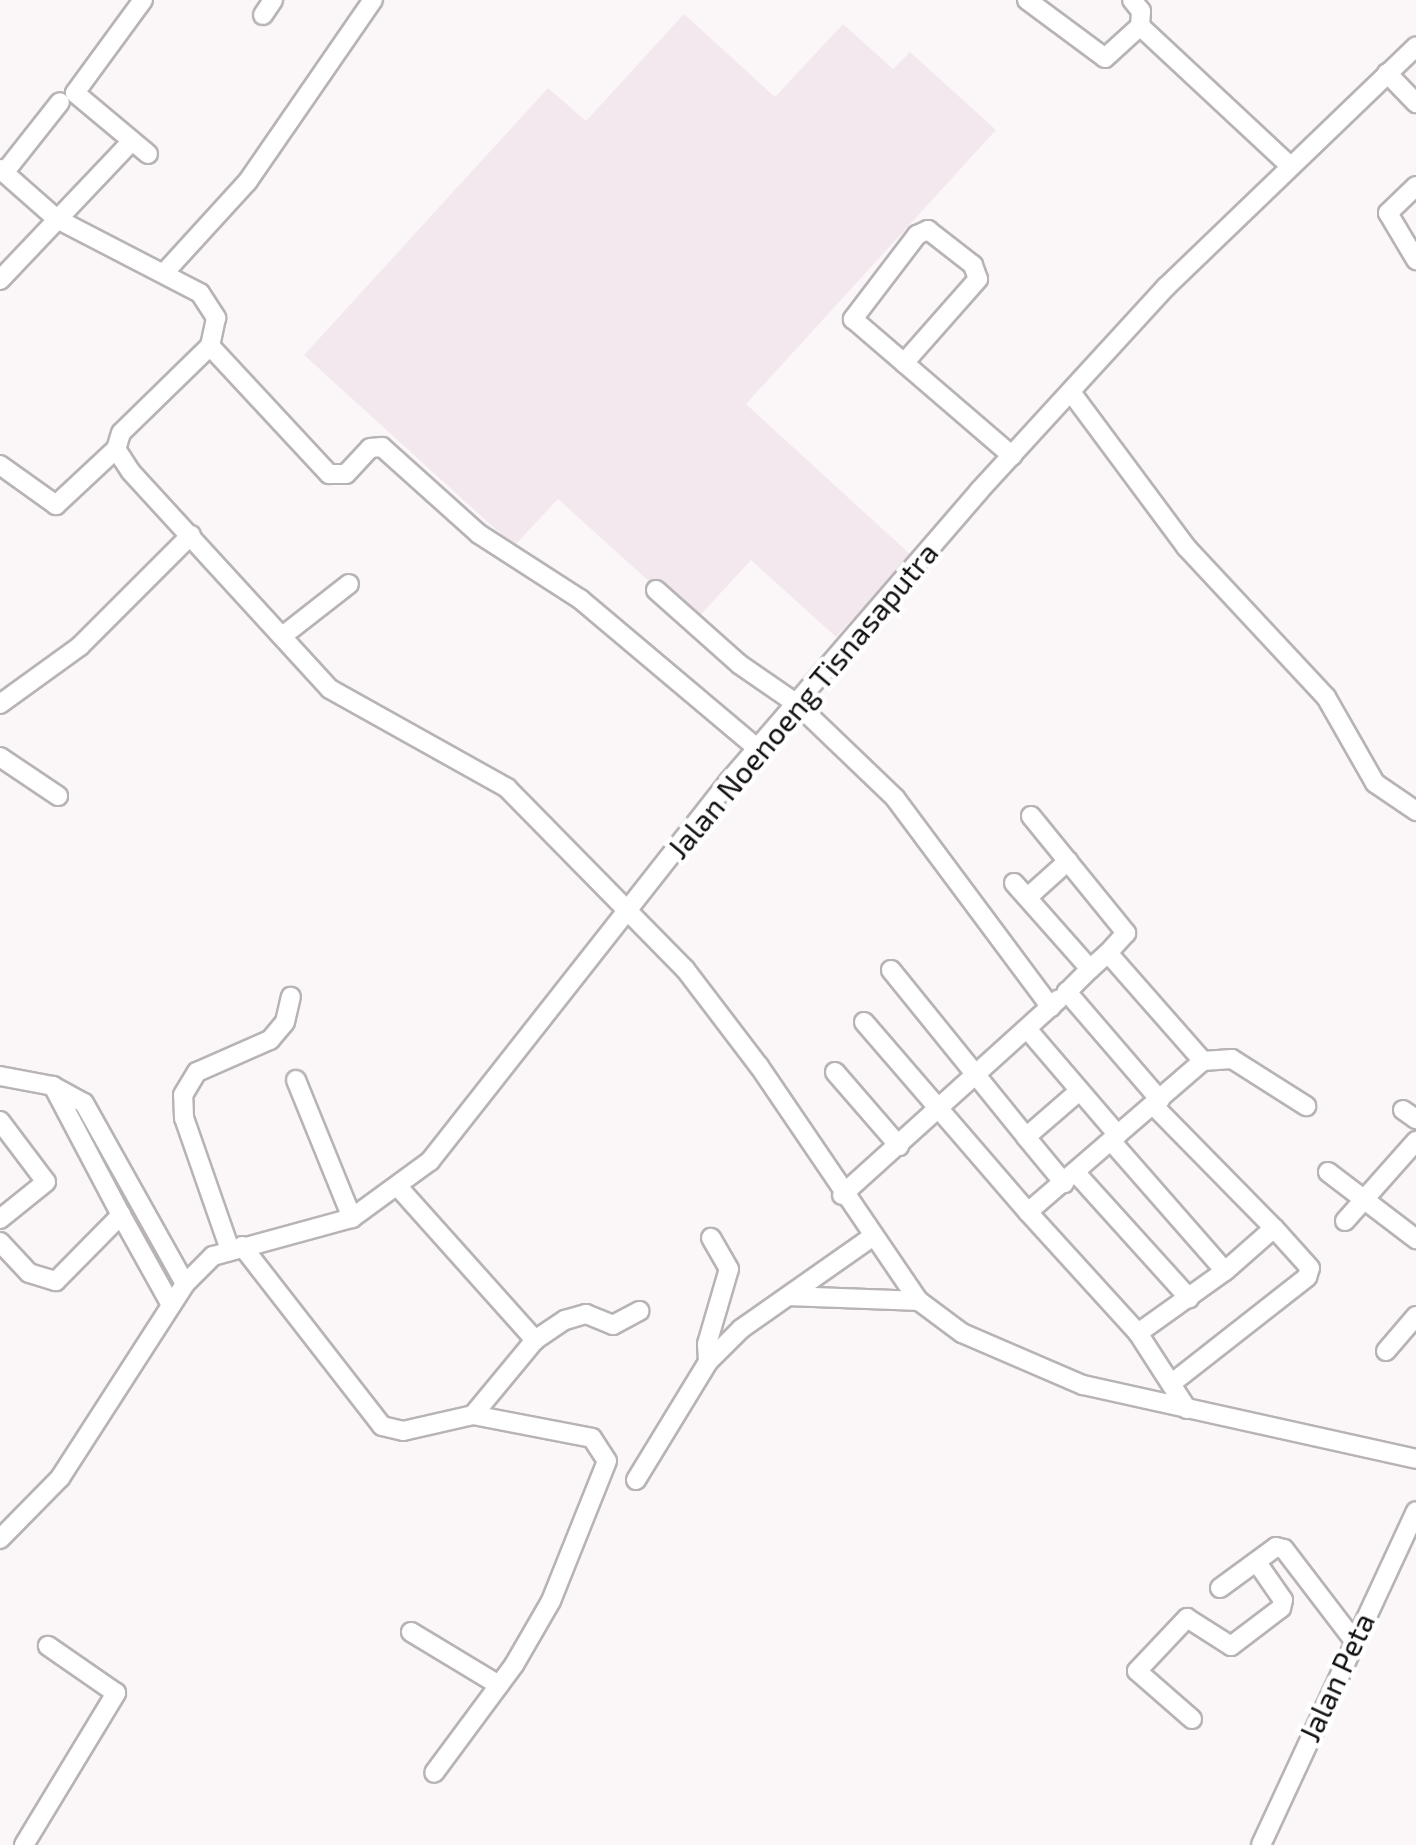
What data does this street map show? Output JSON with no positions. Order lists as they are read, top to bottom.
{
  "streets": {
    "street": ["Jalan Noenoeng Tisnasaputra", "Jalan Peta"]
  }
}
